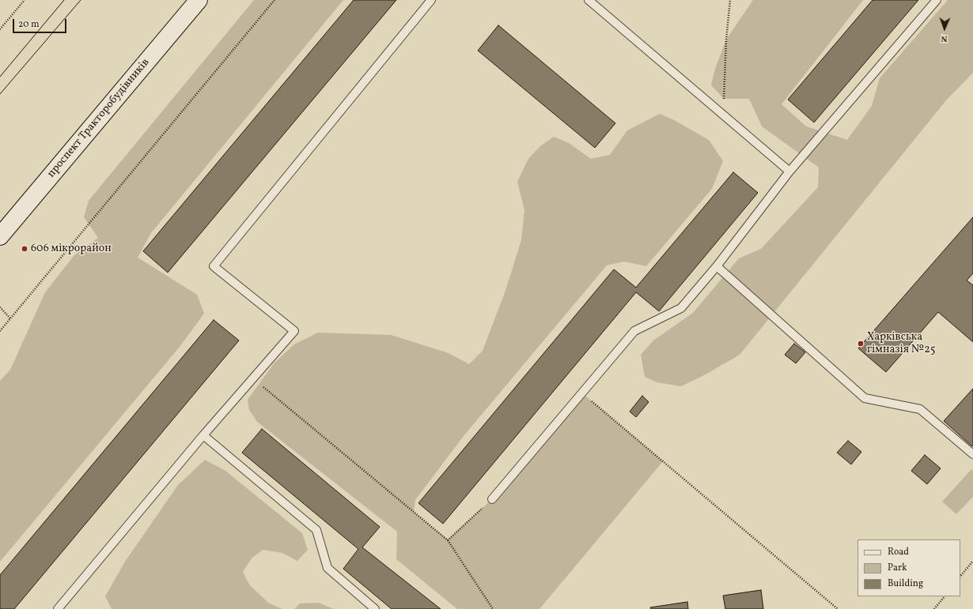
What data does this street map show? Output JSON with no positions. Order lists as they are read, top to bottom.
{
  "streets": {
    "main road": ["проспект Тракторобудівників"]
  },
  "places": ["606 мікрорайон", "Харківська гімназія №25"],
  "legend": ["Road", "Park", "Building"],
  "scale_bar": "20 m",
  "north": "bottom"
}
